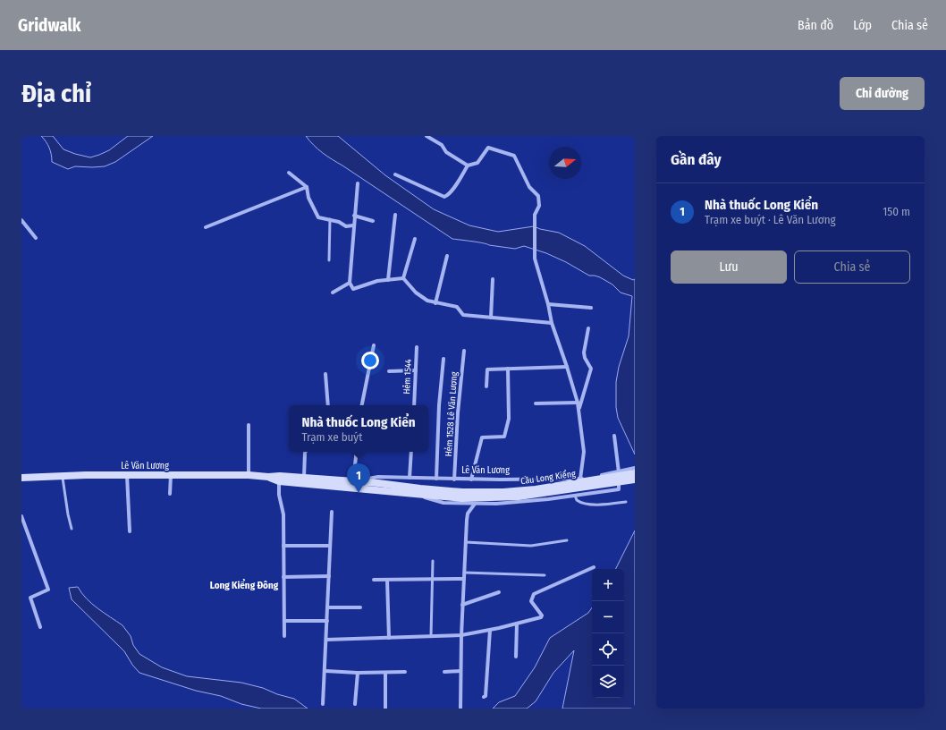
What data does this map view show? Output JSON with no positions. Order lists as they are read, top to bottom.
{
  "streets": {
    "main road": ["Lê Văn Lương", "Cầu Long Kiểng"],
    "street": ["Hẻm 1544", "Hẻm 1528 Lê Văn Lương"]
  },
  "crossings": [
    ["Hẻm 1528 Lê Văn Lương", "Lê Văn Lương"],
    ["Lê Văn Lương", "Cầu Long Kiểng"]
  ],
  "districts": ["Long Kiểng Đông"],
  "north": "right",
  "page": {
    "header": "Gridwalk",
    "nav": ["Bản đồ", "Lớp", "Chia sẻ"],
    "buttons": [
      "Chỉ đường",
      ["Lưu", "Chia sẻ"]
    ],
    "title": "Địa chỉ",
    "heading": "Gần đây",
    "list": [
      {
        "mark": "1",
        "name": "Nhà thuốc Long Kiển",
        "note": "Trạm xe buýt · Lê Văn Lương",
        "value": "150 m"
      }
    ],
    "popup": ["Nhà thuốc Long Kiển", "Trạm xe buýt"],
    "pins": "1",
    "map_buttons": ["+", "−"]
  }
}
